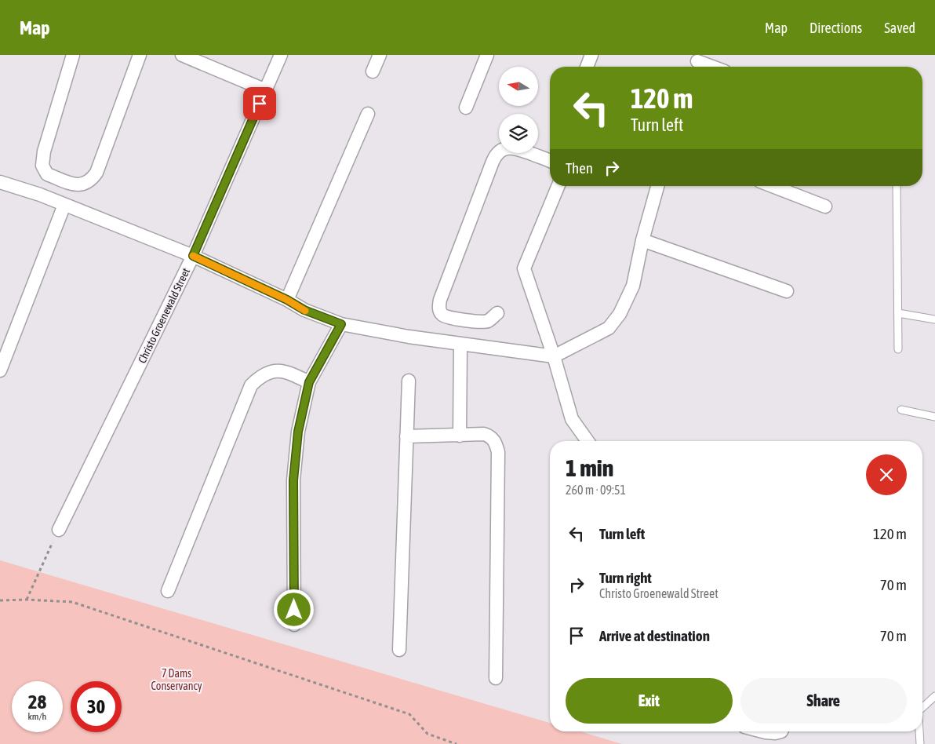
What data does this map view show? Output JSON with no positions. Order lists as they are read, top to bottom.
{
  "streets": {
    "street": ["Christo Groenewald Street"]
  },
  "parks": ["7 Dams Conservancy"],
  "north": "left",
  "page": {
    "header": "Map",
    "nav": ["Map", "Directions", "Saved"],
    "turn": ["120 m", "Turn left"],
    "then": "Then",
    "heading": ["1 min", "260 m · 09:51"],
    "list": [
      {
        "name": "Turn left",
        "value": "120 m"
      },
      {
        "name": "Turn right",
        "note": "Christo Groenewald Street",
        "value": "70 m"
      },
      {
        "name": "Arrive at destination",
        "value": "70 m"
      }
    ],
    "buttons": ["Exit", "Share"],
    "speed": "28 km/h",
    "limit": "30"
  }
}
